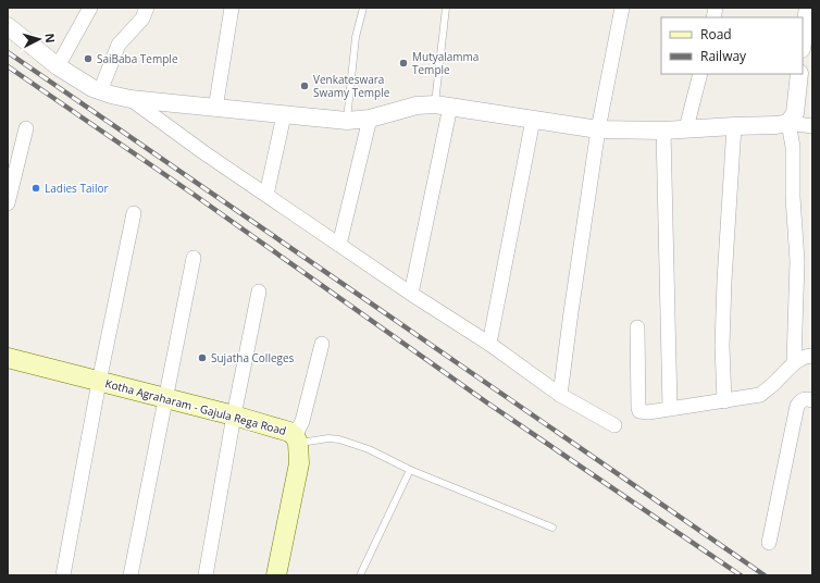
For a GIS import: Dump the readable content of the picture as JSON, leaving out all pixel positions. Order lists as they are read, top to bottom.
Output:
{
  "streets": {
    "main road": ["Kotha Agraharam - Gajula Rega Road"]
  },
  "places": [
    "SaiBaba Temple",
    "Mutyalamma Temple",
    "Venkateswara Swamy Temple",
    "Ladies Tailor",
    "Sujatha Colleges"
  ],
  "legend": ["Road", "Railway"],
  "north": "right"
}
